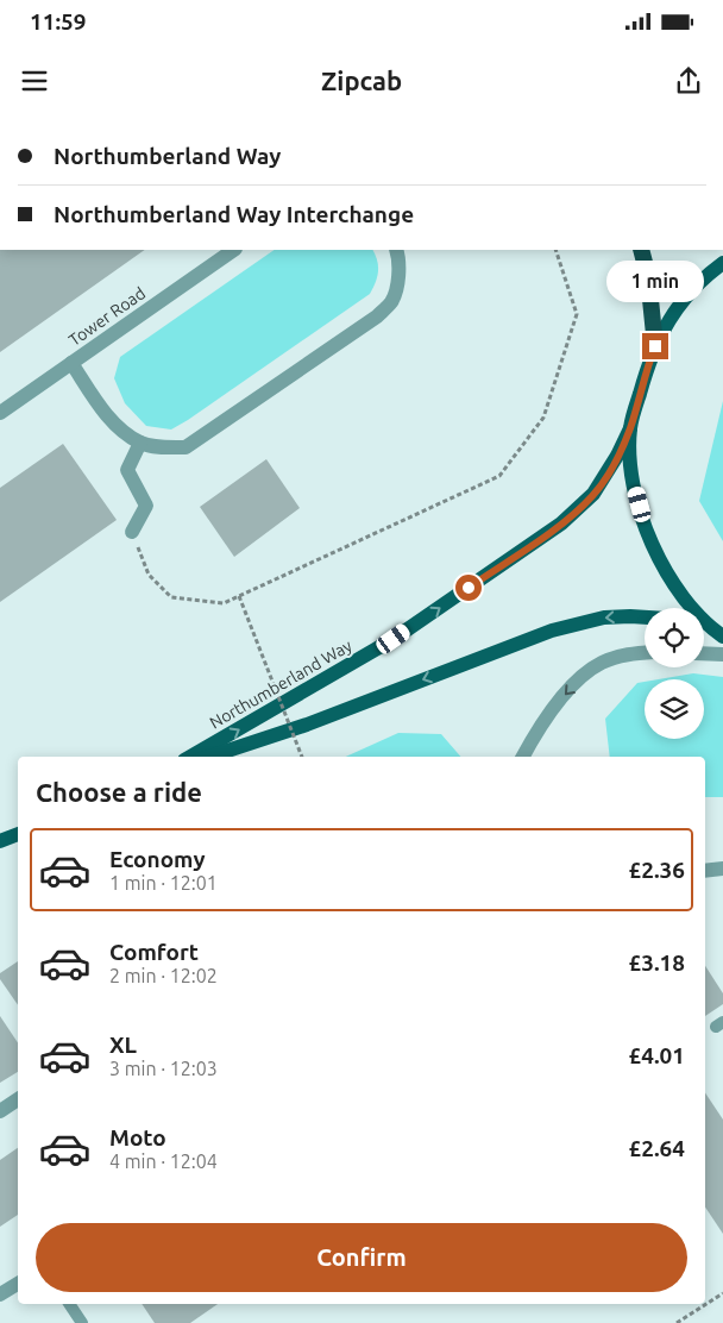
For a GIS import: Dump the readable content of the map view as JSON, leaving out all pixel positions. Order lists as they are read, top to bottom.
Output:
{
  "streets": {
    "main road": ["Northumberland Way"],
    "street": ["Tower Road"]
  },
  "page": {
    "status": "11:59",
    "header": "Zipcab",
    "banner": ["Northumberland Way", "Northumberland Way Interchange"],
    "bubble": "1 min",
    "heading": "Choose a ride",
    "list": [
      {
        "name": "Economy",
        "note": "1 min · 12:01",
        "value": "£2.36"
      },
      {
        "name": "Comfort",
        "note": "2 min · 12:02",
        "value": "£3.18"
      },
      {
        "name": "XL",
        "note": "3 min · 12:03",
        "value": "£4.01"
      },
      {
        "name": "Moto",
        "note": "4 min · 12:04",
        "value": "£2.64"
      }
    ],
    "buttons": "Confirm"
  }
}
